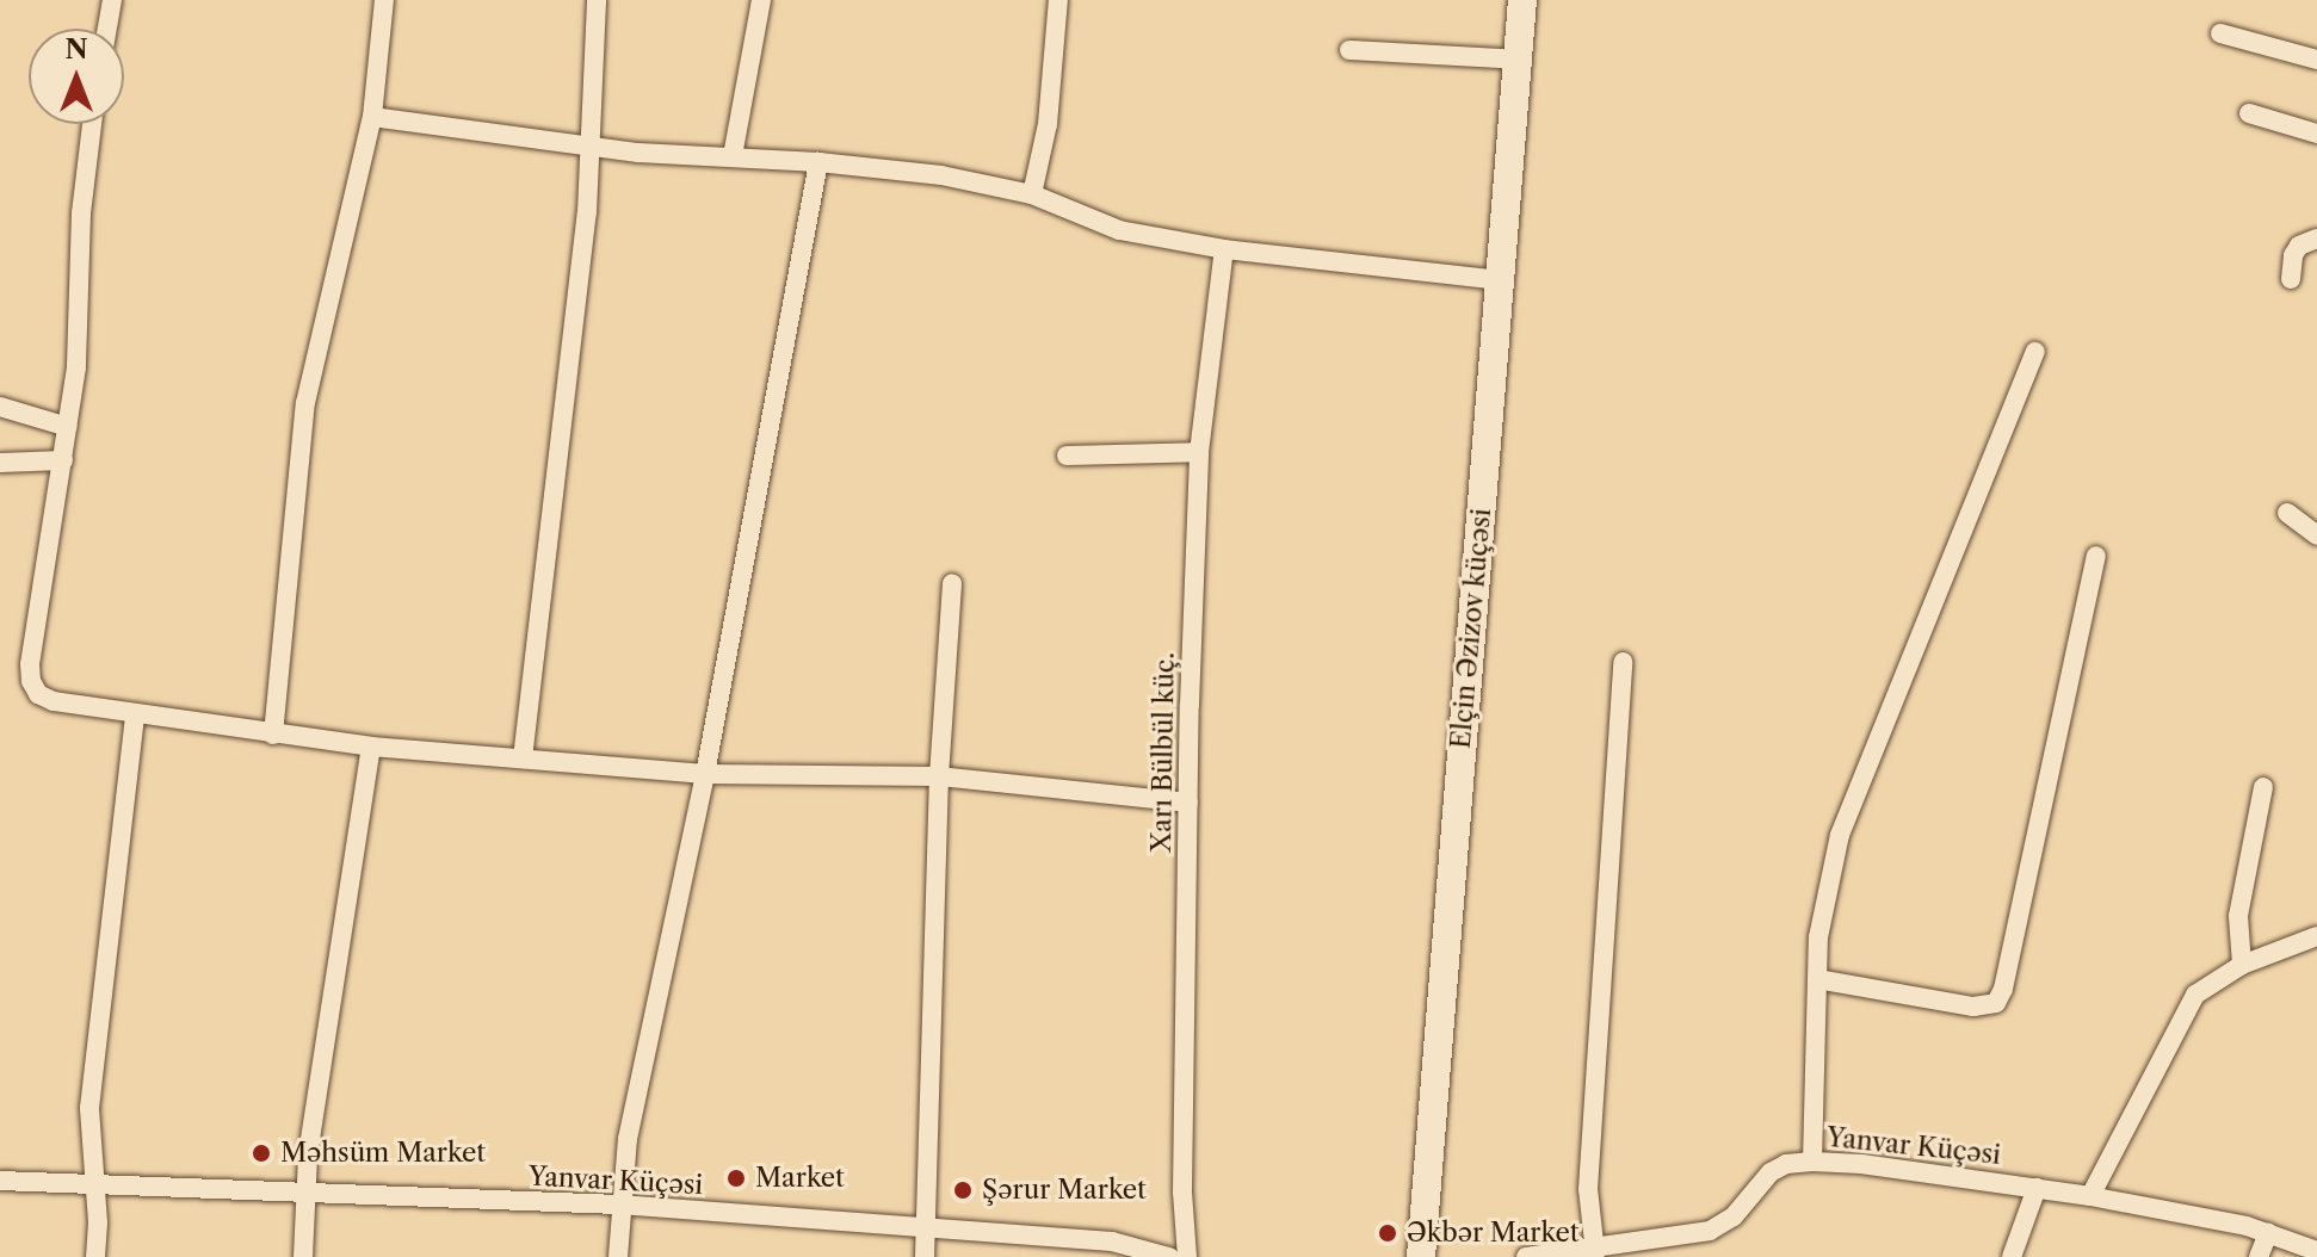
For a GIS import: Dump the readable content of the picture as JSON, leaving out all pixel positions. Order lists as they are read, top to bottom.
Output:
{
  "streets": {
    "street": ["Elçin Əzizov küçəsi", "Xarı Bülbül küç.", "Yanvar Küçəsi"]
  },
  "places": [
    "Məhsüm Market",
    "Market",
    "Şərur Market",
    "Əkbər Market"
  ],
  "north": "top"
}
